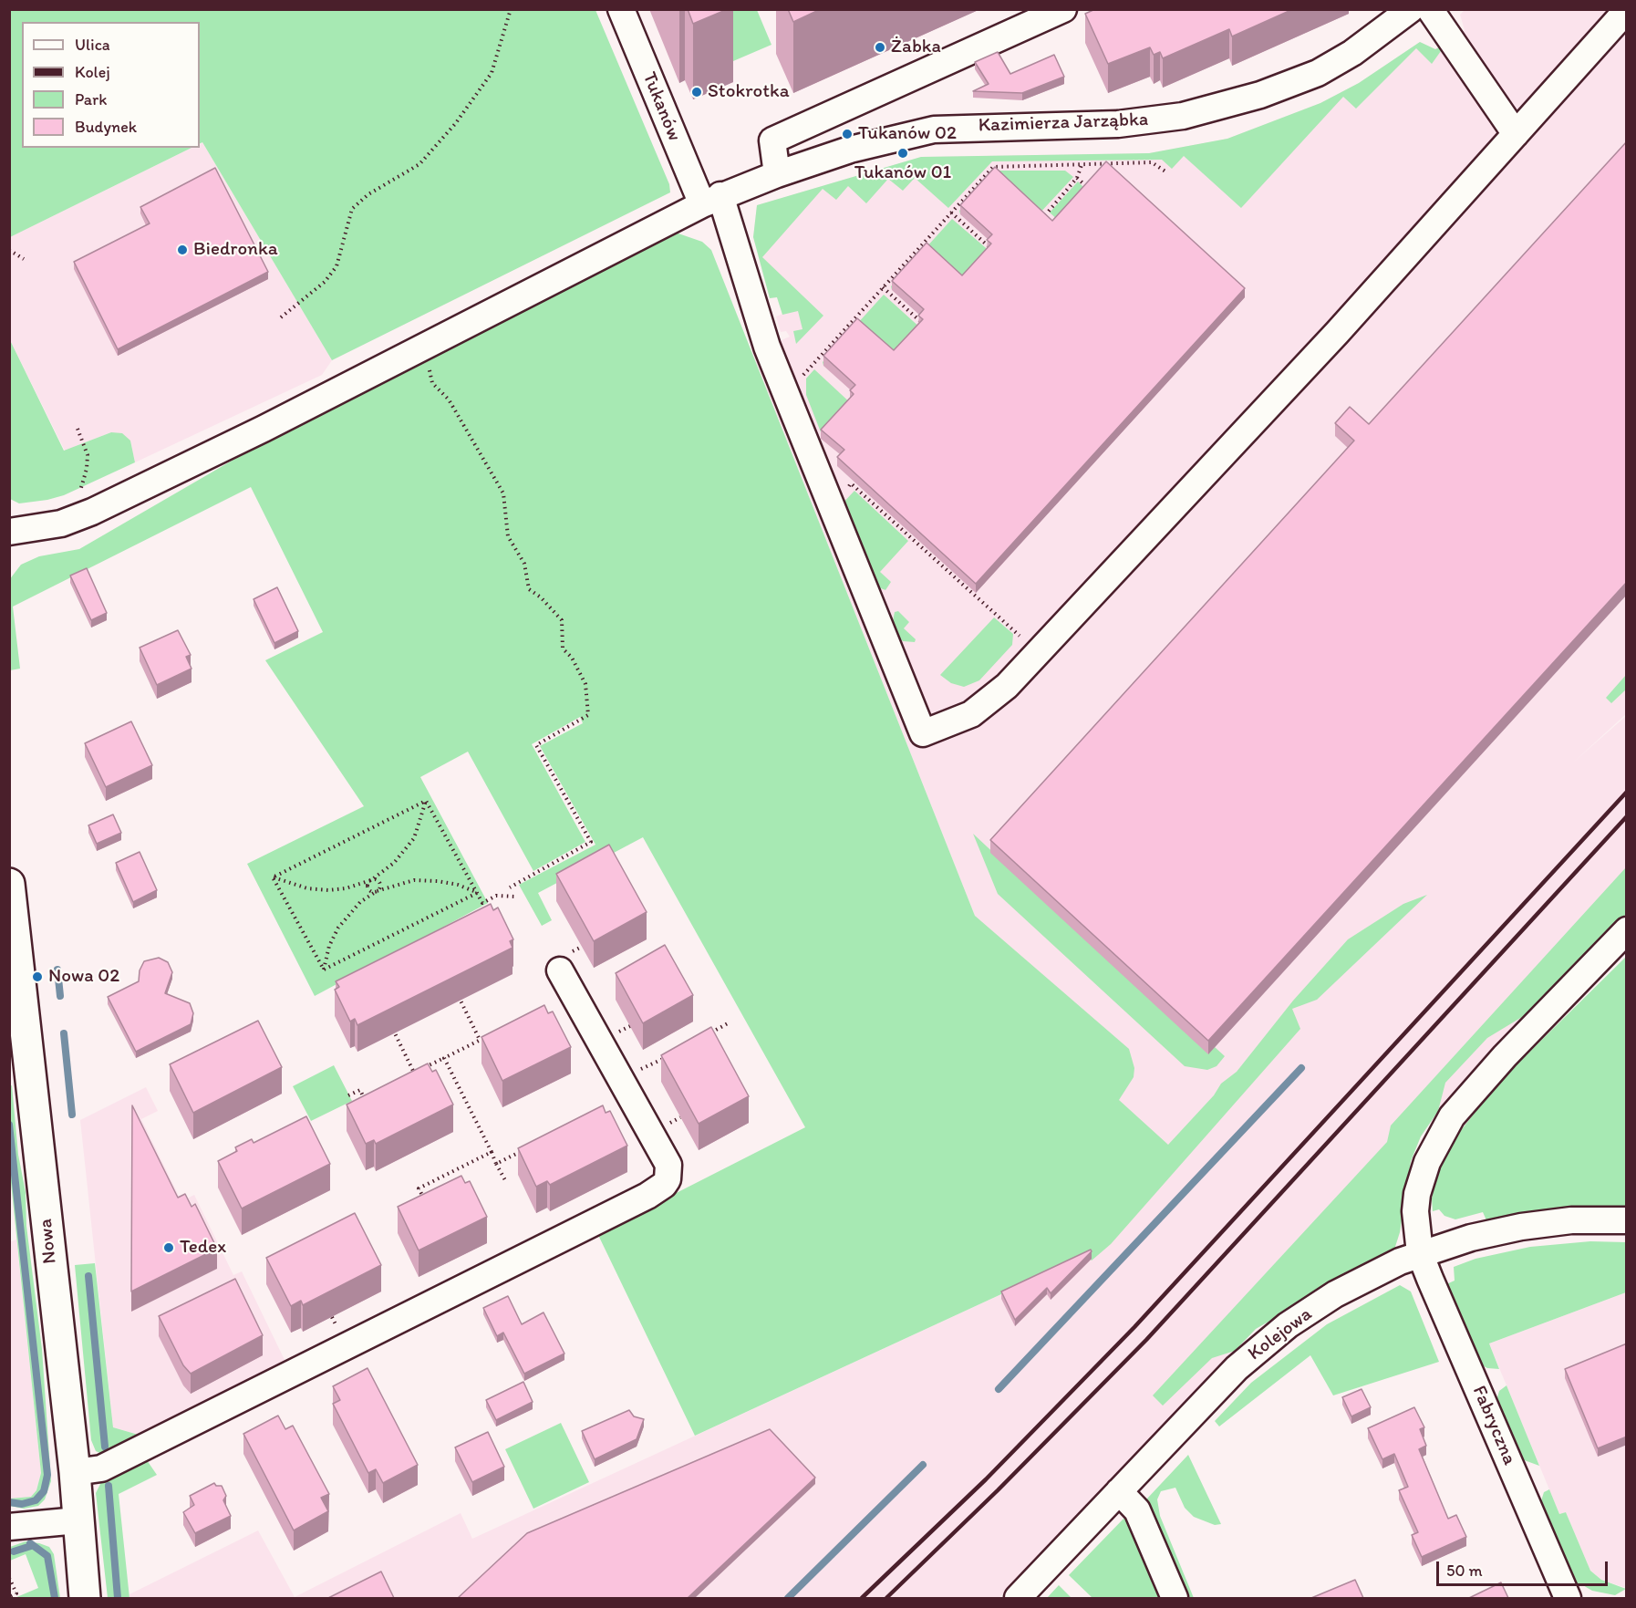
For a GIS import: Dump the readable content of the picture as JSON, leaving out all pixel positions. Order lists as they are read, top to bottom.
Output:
{
  "streets": {
    "main road": ["Nowa"],
    "street": [
      "Tukanów",
      "Kazimierza Jarząbka",
      "Kolejowa",
      "Fabryczna"
    ]
  },
  "crossings": [
    ["Tukanów", "Kazimierza Jarząbka"],
    ["Kolejowa", "Fabryczna"]
  ],
  "places": [
    "Żabka",
    "Stokrotka",
    "Tukanów 02",
    "Tukanów 01",
    "Biedronka",
    "Nowa 02",
    "Tedex"
  ],
  "legend": [
    "Ulica",
    "Kolej",
    "Park",
    "Budynek"
  ],
  "scale_bar": "50 m"
}
